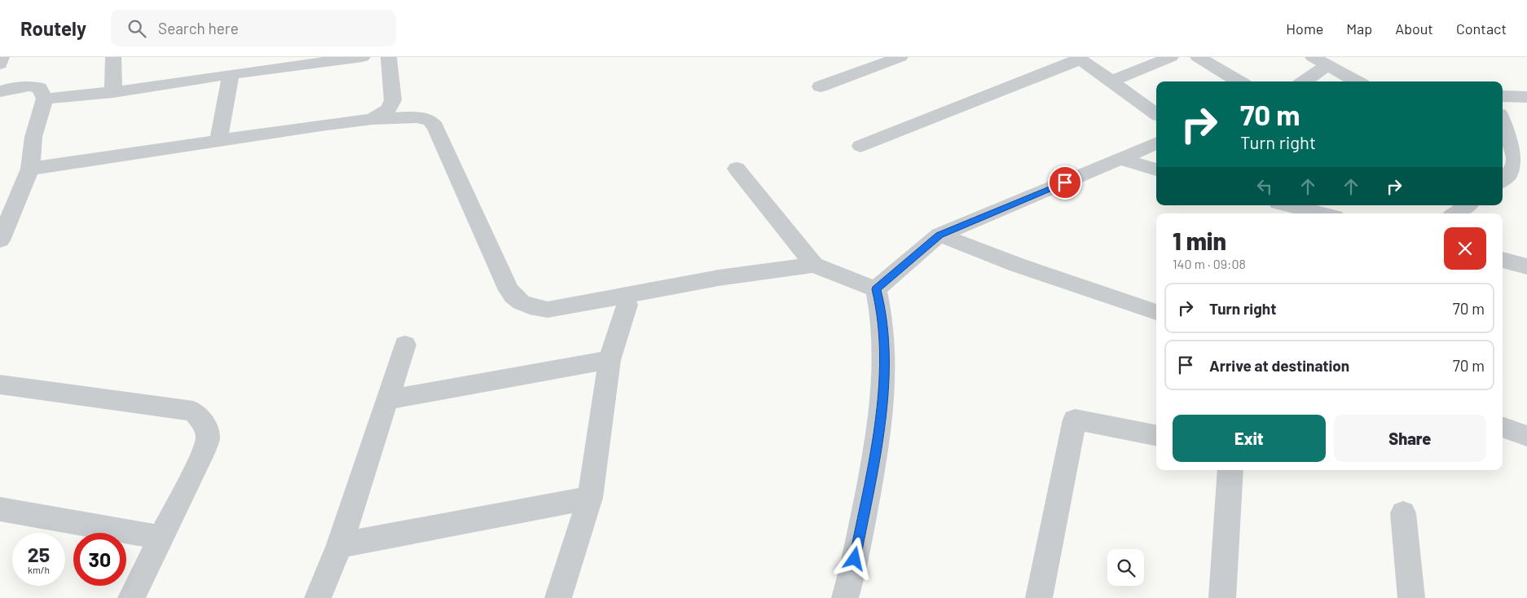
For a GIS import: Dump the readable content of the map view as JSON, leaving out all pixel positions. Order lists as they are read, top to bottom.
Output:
{
  "page": {
    "header": "Routely",
    "search": "Search here",
    "nav": [
      "Home",
      "Map",
      "About",
      "Contact"
    ],
    "turn": ["70 m", "Turn right"],
    "heading": ["1 min", "140 m · 09:08"],
    "list": [
      {
        "name": "Turn right",
        "value": "70 m"
      },
      {
        "name": "Arrive at destination",
        "value": "70 m"
      }
    ],
    "buttons": ["Exit", "Share"],
    "speed": "25 km/h",
    "limit": "30"
  }
}
